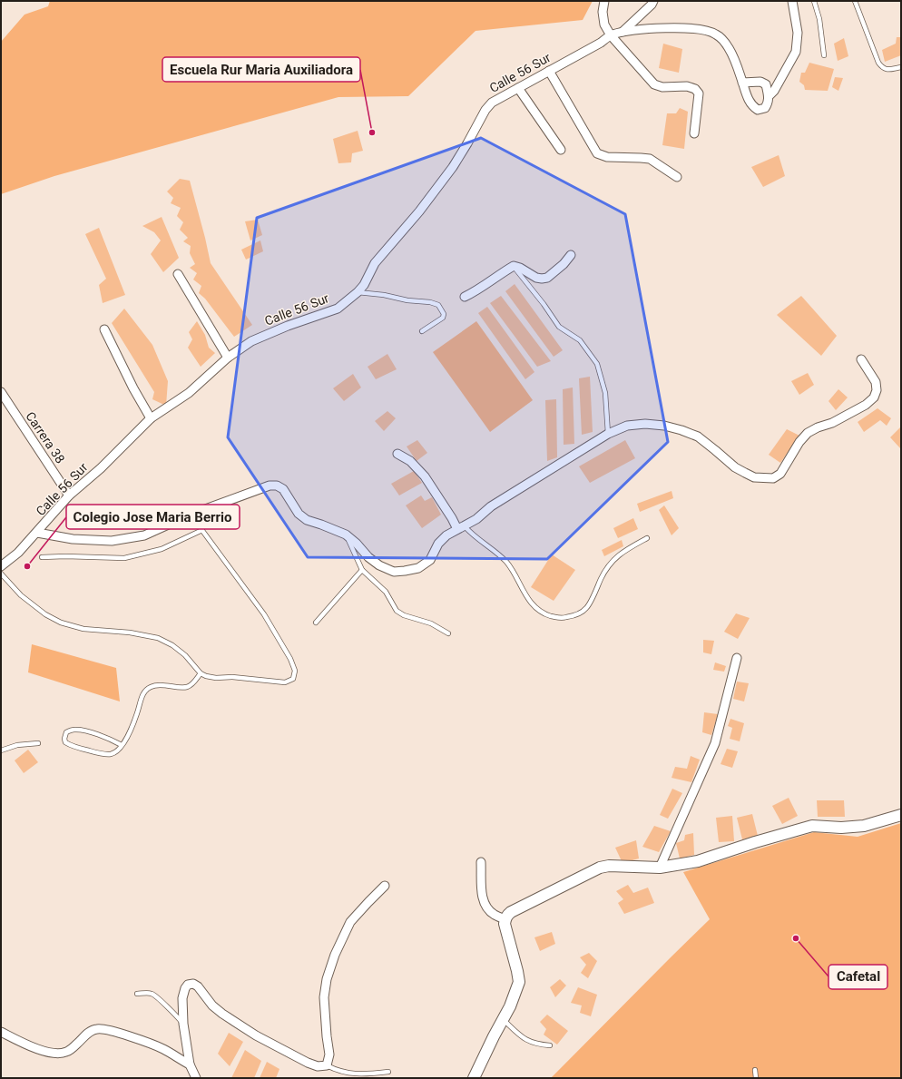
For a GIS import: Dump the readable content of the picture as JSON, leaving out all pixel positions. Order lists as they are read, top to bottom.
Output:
{
  "streets": {
    "street": ["Calle 56 Sur", "Carrera 38"]
  },
  "crossings": [
    ["Calle 56 Sur", "Carrera 38"]
  ],
  "places": ["Escuela Rur Maria Auxiliadora", "Colegio Jose Maria Berrio", "Cafetal"]
}
